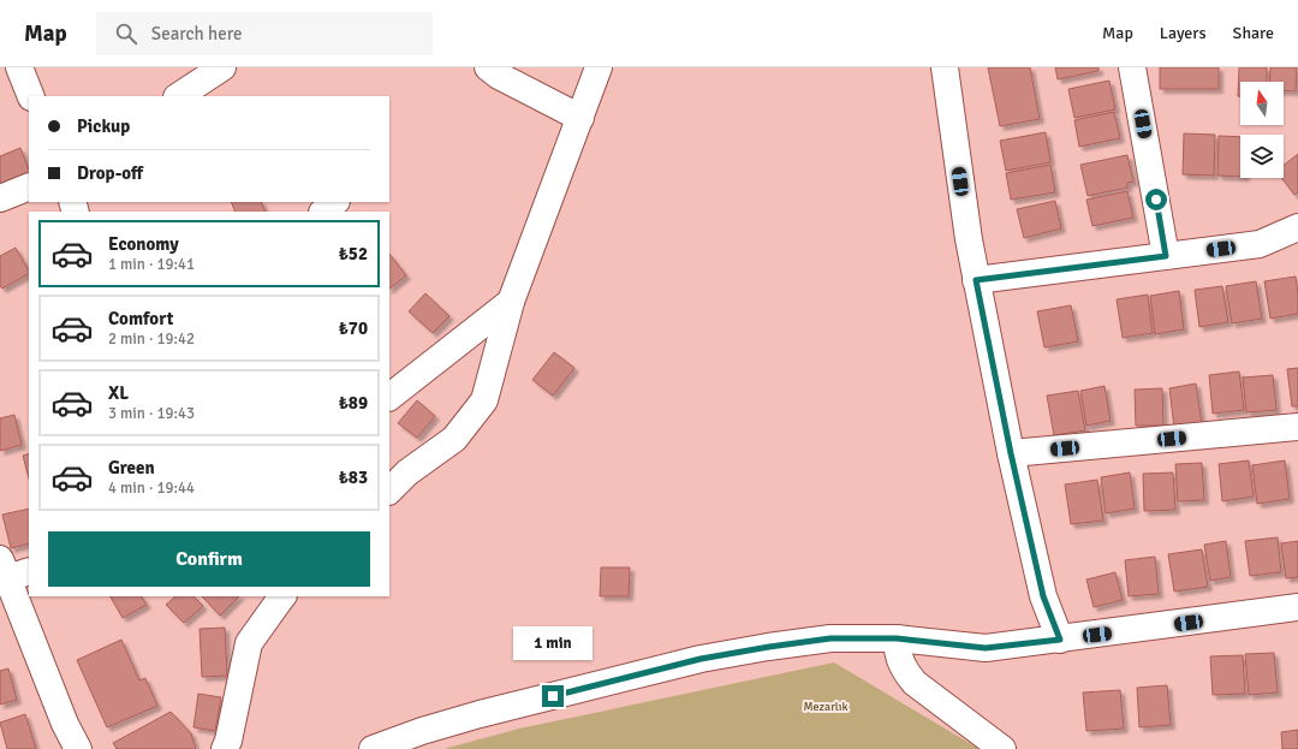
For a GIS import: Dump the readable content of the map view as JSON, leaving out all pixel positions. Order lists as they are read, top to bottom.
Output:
{
  "parks": ["Mezarlık"],
  "north": "top",
  "page": {
    "header": "Map",
    "search": "Search here",
    "nav": ["Map", "Layers", "Share"],
    "banner": ["Pickup", "Drop-off"],
    "list": [
      {
        "name": "Economy",
        "note": "1 min · 19:41",
        "value": "₺52"
      },
      {
        "name": "Comfort",
        "note": "2 min · 19:42",
        "value": "₺70"
      },
      {
        "name": "XL",
        "note": "3 min · 19:43",
        "value": "₺89"
      },
      {
        "name": "Green",
        "note": "4 min · 19:44",
        "value": "₺83"
      }
    ],
    "buttons": "Confirm",
    "bubble": "1 min"
  }
}
